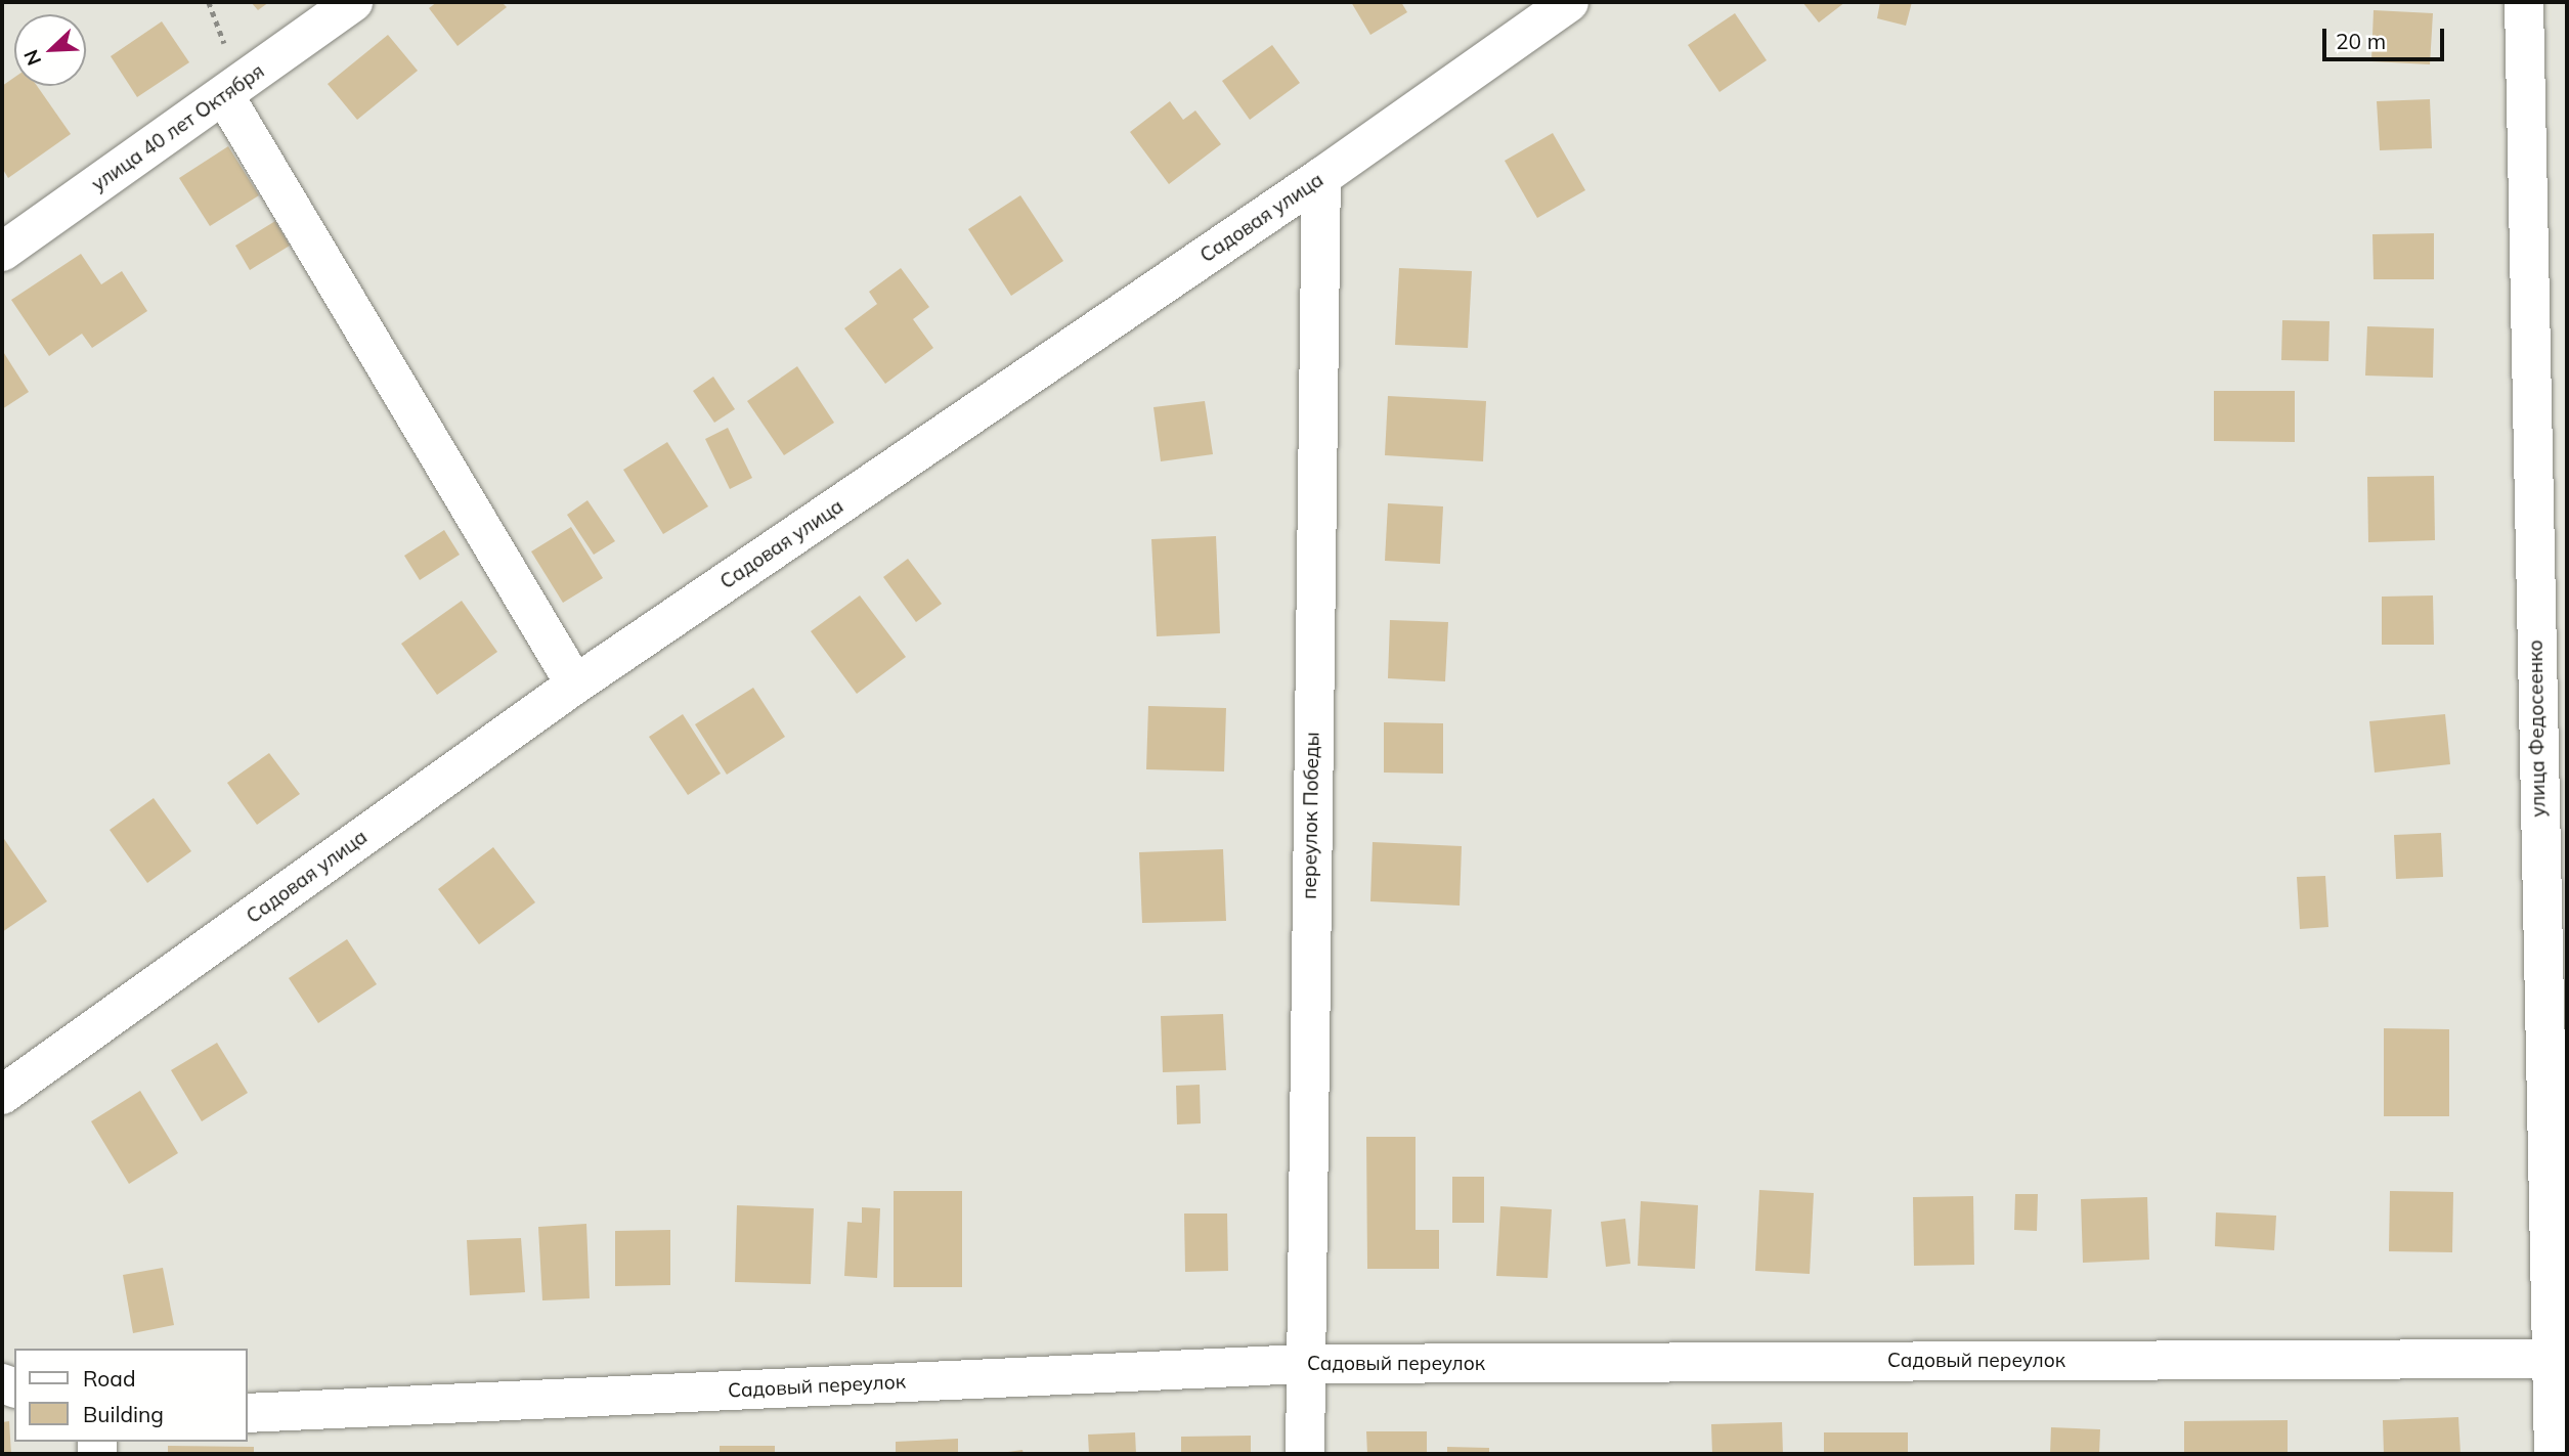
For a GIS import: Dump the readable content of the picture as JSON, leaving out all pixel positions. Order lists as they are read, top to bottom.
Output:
{
  "streets": {
    "street": [
      "улица 40 лет Октября",
      "Садовая улица",
      "улица Федосеенко",
      "переулок Победы",
      "Садовый переулок"
    ]
  },
  "crossings": [
    ["Садовая улица", "переулок Победы"],
    ["улица Федосеенко", "Садовый переулок"],
    ["переулок Победы", "Садовый переулок"]
  ],
  "legend": ["Road", "Building"],
  "scale_bar": "20 m",
  "north": "bottom left"
}
